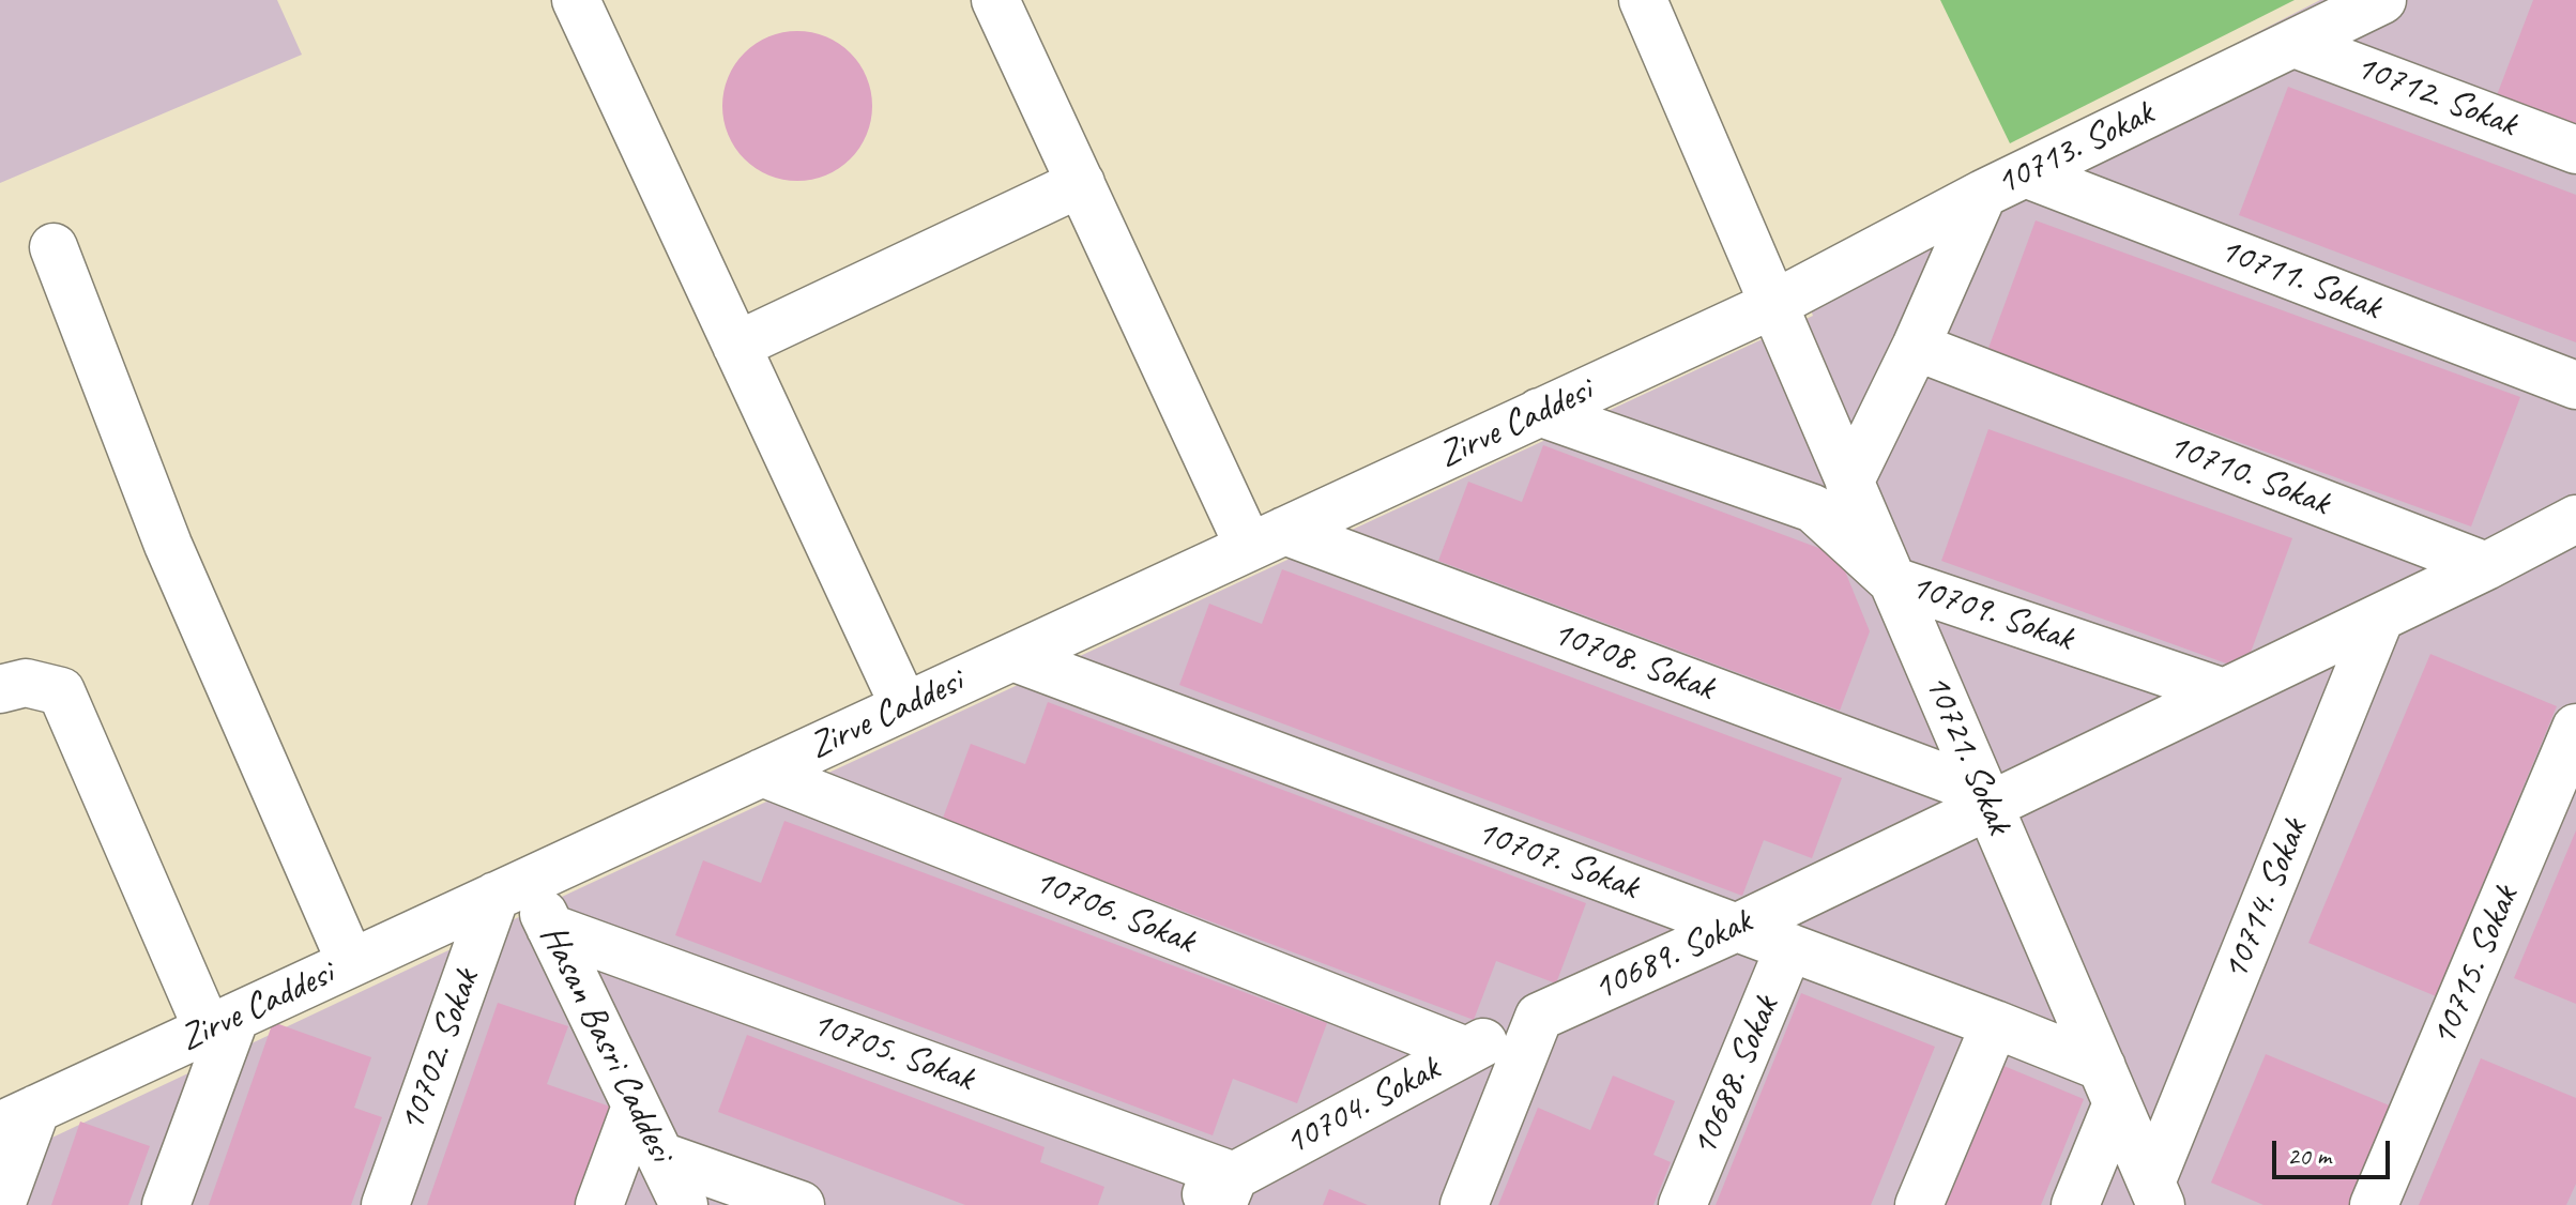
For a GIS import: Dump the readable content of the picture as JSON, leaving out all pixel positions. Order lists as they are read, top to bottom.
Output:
{
  "streets": {
    "street": [
      "10712. Sokak",
      "10713. Sokak",
      "10711. Sokak",
      "Zirve Caddesi",
      "10710. Sokak",
      "10709. Sokak",
      "10708. Sokak",
      "10721. Sokak",
      "10707. Sokak",
      "10714. Sokak",
      "10706. Sokak",
      "10689. Sokak",
      "10715. Sokak",
      "Hasan Basri Caddesi",
      "10702. Sokak",
      "10705. Sokak",
      "10688. Sokak",
      "10704. Sokak"
    ]
  },
  "crossings": [
    ["10712. Sokak", "10713. Sokak"],
    ["10713. Sokak", "10711. Sokak"],
    ["10713. Sokak", "Zirve Caddesi"],
    ["10713. Sokak", "10721. Sokak"],
    ["Zirve Caddesi", "10709. Sokak"],
    ["Zirve Caddesi", "10708. Sokak"],
    ["Zirve Caddesi", "10721. Sokak"],
    ["Zirve Caddesi", "10707. Sokak"],
    ["Zirve Caddesi", "10706. Sokak"],
    ["Zirve Caddesi", "Hasan Basri Caddesi"],
    ["Zirve Caddesi", "10702. Sokak"],
    ["10710. Sokak", "10689. Sokak"],
    ["10709. Sokak", "10721. Sokak"],
    ["10709. Sokak", "10689. Sokak"],
    ["10708. Sokak", "10721. Sokak"],
    ["10708. Sokak", "10689. Sokak"],
    ["10721. Sokak", "10707. Sokak"],
    ["10721. Sokak", "10714. Sokak"],
    ["10721. Sokak", "10689. Sokak"],
    ["10707. Sokak", "10689. Sokak"],
    ["10707. Sokak", "10688. Sokak"],
    ["10714. Sokak", "10689. Sokak"],
    ["10706. Sokak", "10704. Sokak"],
    ["10689. Sokak", "10704. Sokak"],
    ["Hasan Basri Caddesi", "10702. Sokak"],
    ["Hasan Basri Caddesi", "10705. Sokak"],
    ["10705. Sokak", "10704. Sokak"]
  ],
  "scale_bar": "20 m"
}
